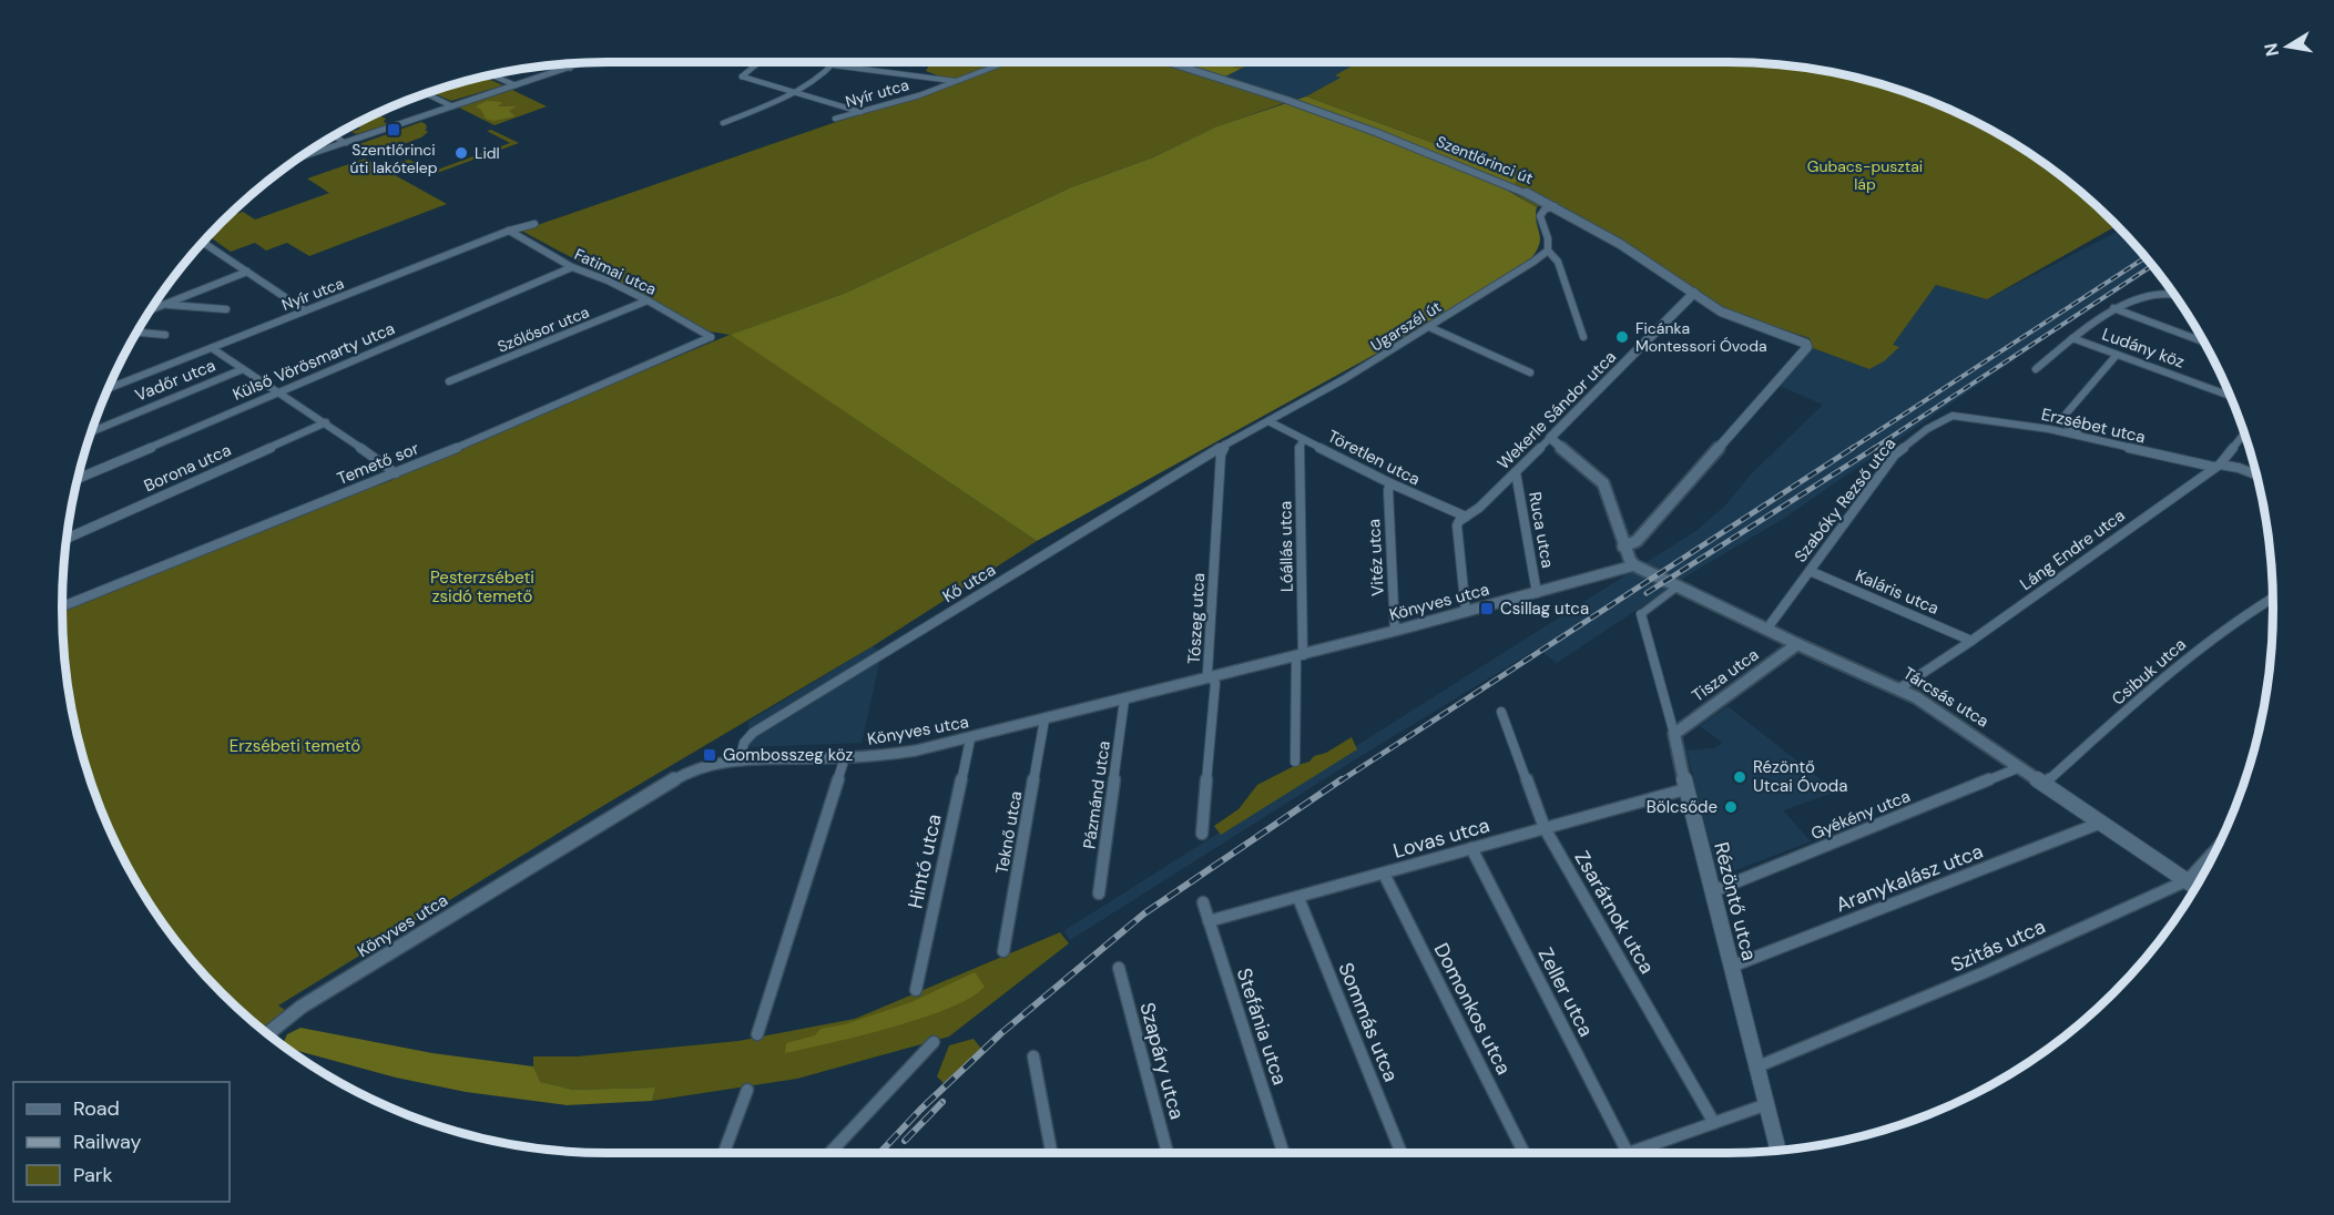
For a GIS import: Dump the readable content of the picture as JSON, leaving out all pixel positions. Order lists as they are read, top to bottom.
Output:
{
  "streets": {
    "main road": [
      "Szentlőrinci út",
      "Wekerle Sándor utca",
      "Tisza utca",
      "Tárcsás utca",
      "Rézöntő utca"
    ],
    "street": [
      "Nyír utca",
      "Fatimai utca",
      "Ugarszél út",
      "Szőlősor utca",
      "Ludány köz",
      "Külső Vörösmarty utca",
      "Vadőr utca",
      "Erzsébet utca",
      "Töretlen utca",
      "Temető sor",
      "Borona utca",
      "Szabóky Rezső utca",
      "Ruca utca",
      "Lóállás utca",
      "Láng Endre utca",
      "Vitéz utca",
      "Kő utca",
      "Kaláris utca",
      "Könyves utca",
      "Tószeg utca",
      "Csibuk utca",
      "Pázmánd utca",
      "Gyékény utca",
      "Teknő utca",
      "Lovas utca",
      "Hintó utca",
      "Aranykalász utca",
      "Zsarátnok utca",
      "Szitás utca",
      "Zeller utca",
      "Domonkos utca",
      "Sommás utca",
      "Stefánia utca",
      "Szapáry utca"
    ]
  },
  "crossings": [
    ["Nyír utca", "Fatimai utca"],
    ["Szentlőrinci út", "Wekerle Sándor utca"],
    ["Fatimai utca", "Szőlősor utca"],
    ["Fatimai utca", "Külső Vörösmarty utca"],
    ["Fatimai utca", "Temető sor"],
    ["Ugarszél út", "Töretlen utca"],
    ["Ugarszél út", "Kő utca"],
    ["Ugarszél út", "Tószeg utca"],
    ["Wekerle Sándor utca", "Töretlen utca"],
    ["Wekerle Sándor utca", "Ruca utca"],
    ["Erzsébet utca", "Szabóky Rezső utca"],
    ["Erzsébet utca", "Láng Endre utca"],
    ["Töretlen utca", "Lóállás utca"],
    ["Töretlen utca", "Vitéz utca"],
    ["Szabóky Rezső utca", "Kaláris utca"],
    ["Szabóky Rezső utca", "Tárcsás utca"],
    ["Ruca utca", "Könyves utca"],
    ["Lóállás utca", "Könyves utca"],
    ["Láng Endre utca", "Kaláris utca"],
    ["Láng Endre utca", "Tárcsás utca"],
    ["Vitéz utca", "Könyves utca"],
    ["Kő utca", "Könyves utca"],
    ["Kő utca", "Tószeg utca"],
    ["Könyves utca", "Tószeg utca"],
    ["Könyves utca", "Tárcsás utca"],
    ["Könyves utca", "Pázmánd utca"],
    ["Könyves utca", "Teknő utca"],
    ["Könyves utca", "Hintó utca"],
    ["Csibuk utca", "Tárcsás utca"],
    ["Tisza utca", "Tárcsás utca"],
    ["Tisza utca", "Rézöntő utca"],
    ["Tárcsás utca", "Gyékény utca"],
    ["Tárcsás utca", "Aranykalász utca"],
    ["Tárcsás utca", "Szitás utca"],
    ["Gyékény utca", "Rézöntő utca"],
    ["Lovas utca", "Rézöntő utca"],
    ["Lovas utca", "Zsarátnok utca"],
    ["Lovas utca", "Zeller utca"],
    ["Lovas utca", "Domonkos utca"],
    ["Lovas utca", "Sommás utca"],
    ["Lovas utca", "Stefánia utca"],
    ["Aranykalász utca", "Rézöntő utca"],
    ["Rézöntő utca", "Szitás utca"]
  ],
  "parks": ["Gubacs-pusztai láp", "Pesterzsébeti zsidó temető", "Erzsébeti temető"],
  "places": {
    "transit": ["Szentlőrinci úti lakótelep", "Csillag utca", "Gombosszeg köz"],
    "other": [
      "Lidl",
      "Ficánka Montessori Óvoda",
      "Rézöntő Utcai Óvoda",
      "Bölcsőde"
    ]
  },
  "legend": ["Road", "Railway", "Park"],
  "north": "left"
}
